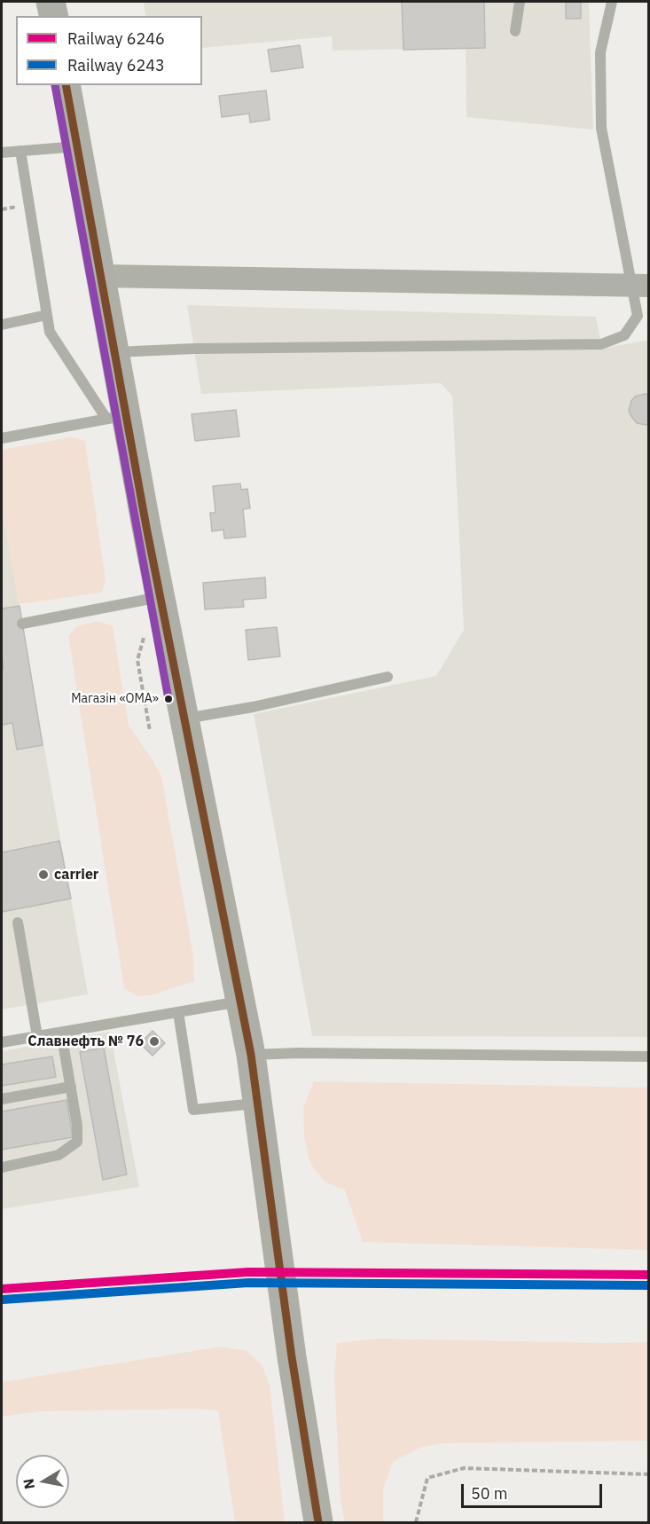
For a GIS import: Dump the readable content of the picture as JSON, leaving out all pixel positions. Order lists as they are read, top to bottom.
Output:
{
  "places": ["Магазін «ОМА»", "carrier", "Славнефть № 76"],
  "lines": ["rail line 6246", "rail line 6243"],
  "legend": ["Railway 6246", "Railway 6243"],
  "scale_bar": "50 m",
  "north": "left"
}
